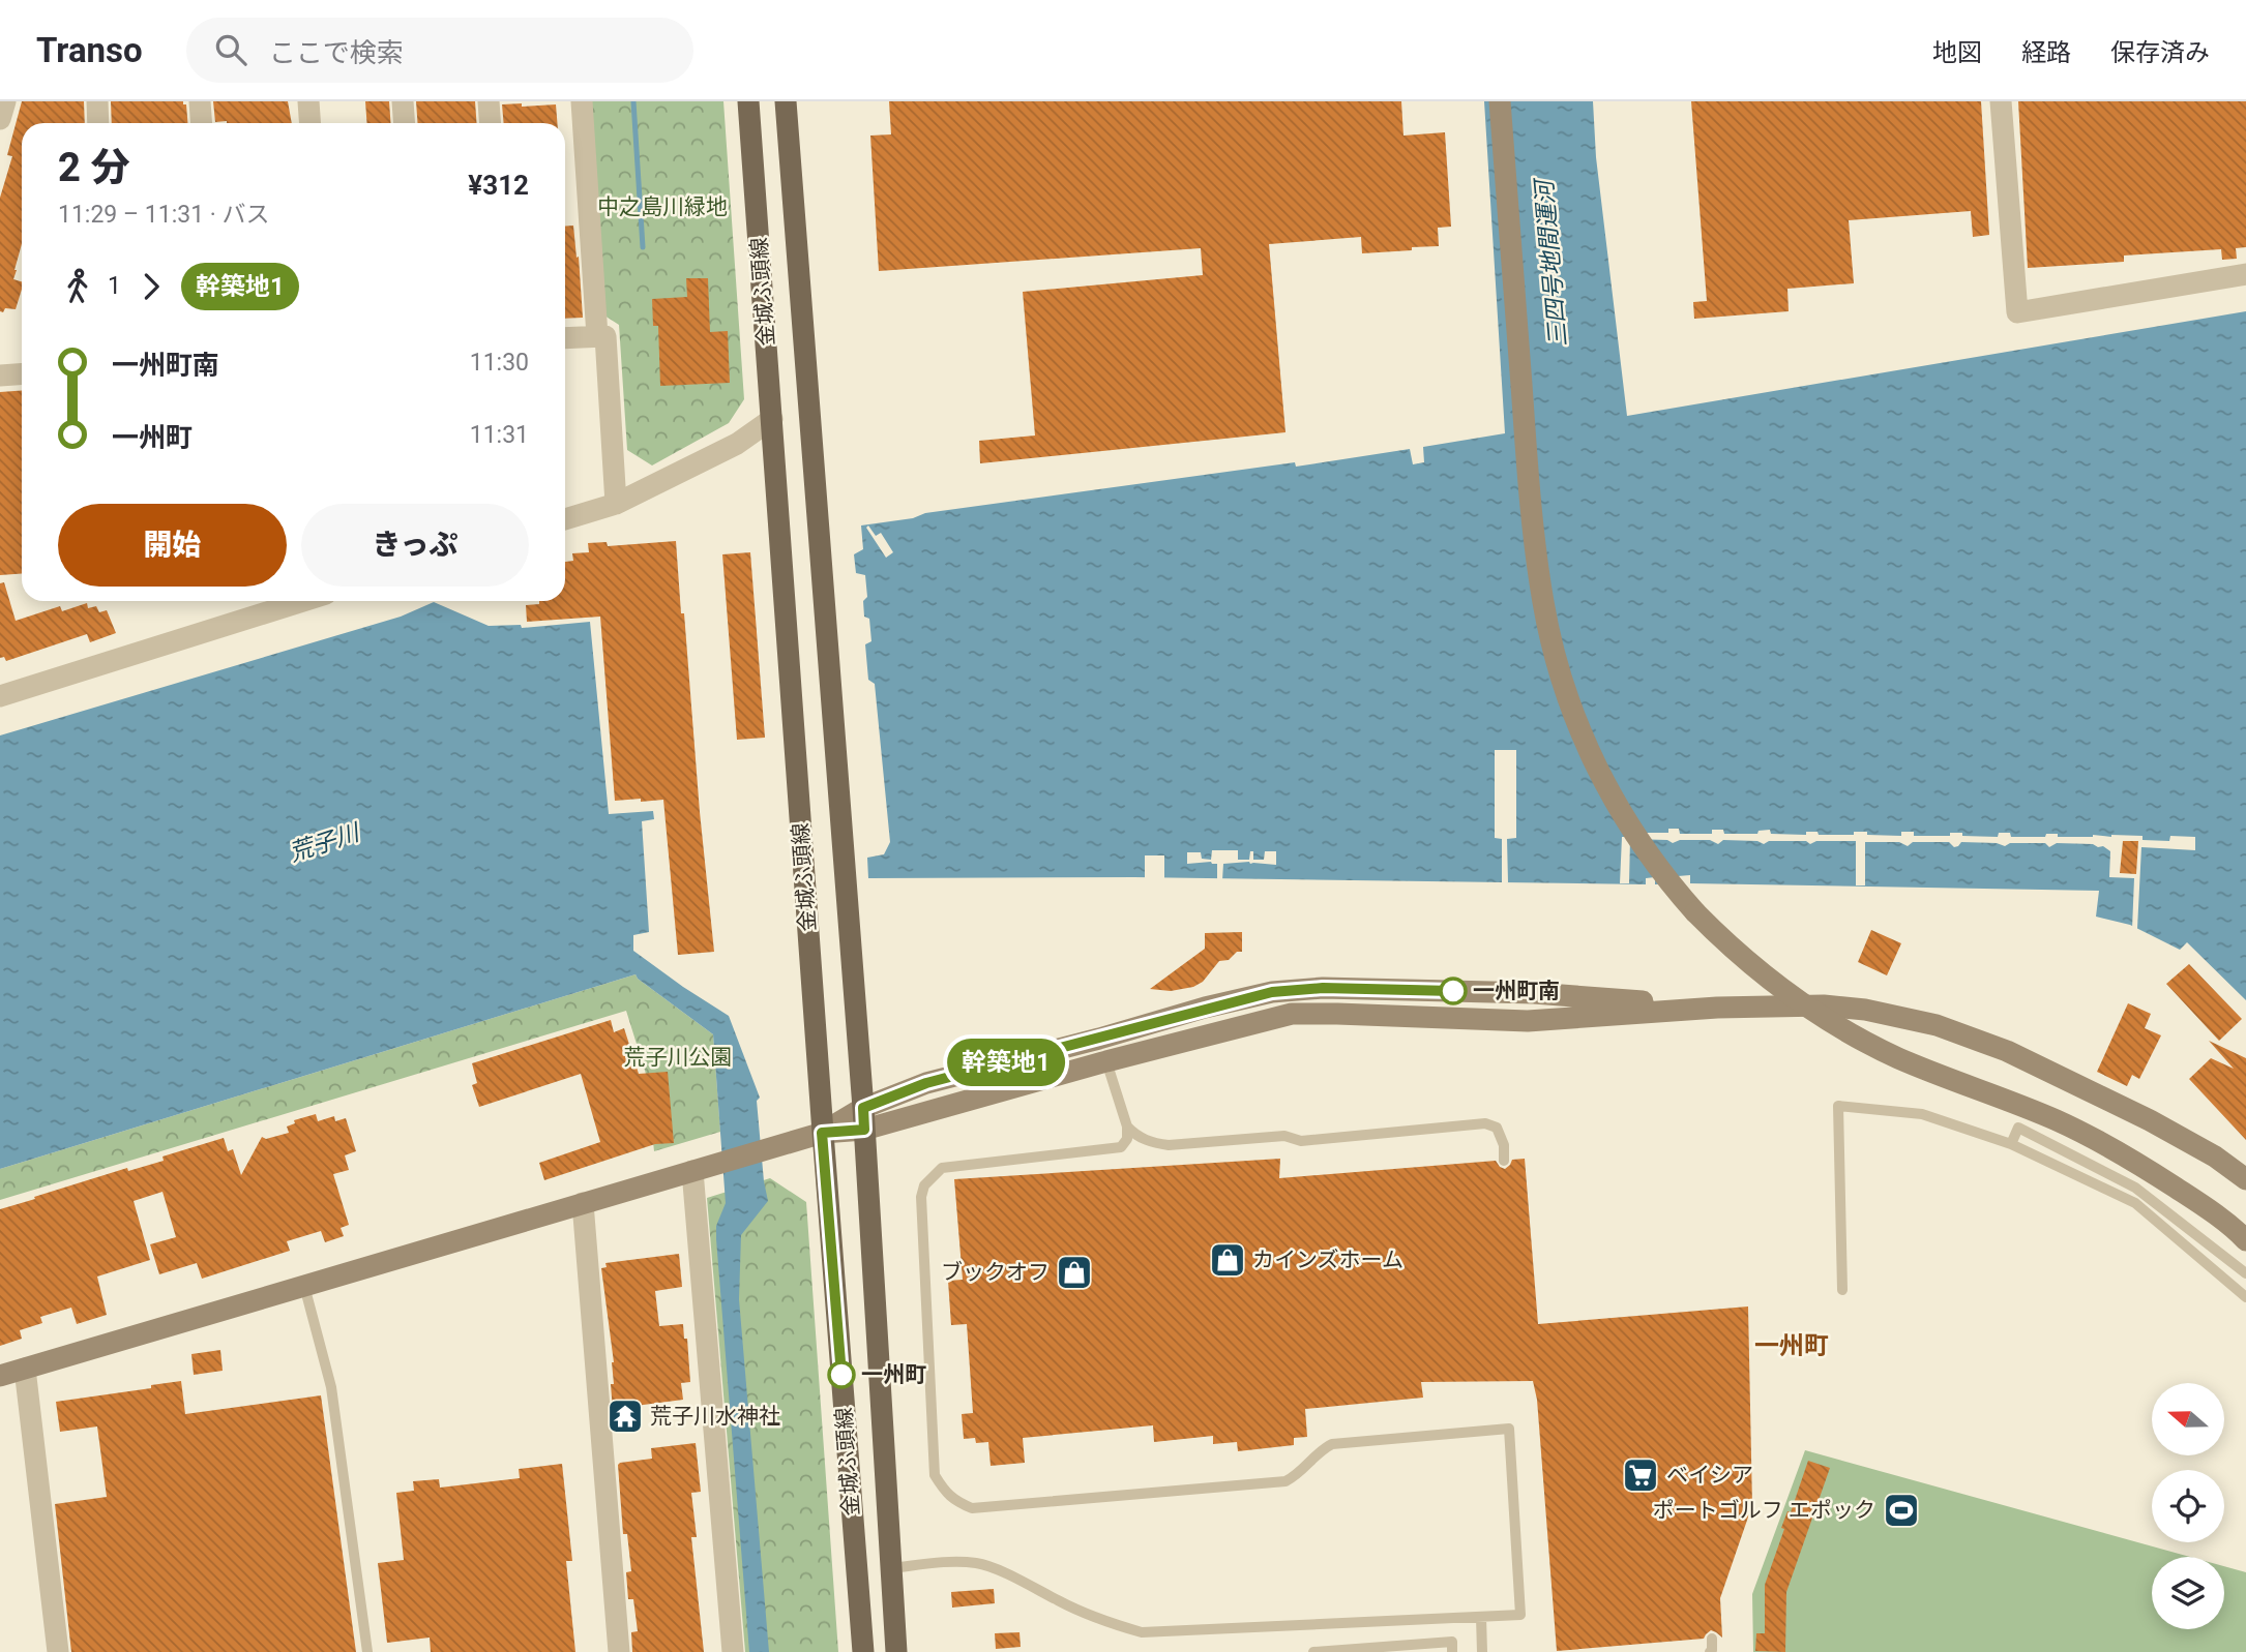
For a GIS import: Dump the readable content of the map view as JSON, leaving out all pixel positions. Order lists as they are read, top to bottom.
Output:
{
  "streets": {
    "main road": ["金城ふ頭線"]
  },
  "districts": ["一州町"],
  "water": ["三四号地間運河", "荒子川"],
  "parks": ["中之島川緑地", "荒子川公園"],
  "places": {
    "other": ["一州町南", "一州町"],
    "shop": ["カインズホーム", "ブックオフ"],
    "temple": ["荒子川水神社"],
    "supermarket": ["ベイシア"],
    "sports": ["ポートゴルフ エポック"]
  },
  "lines": ["bus line 幹築地1"],
  "north": "left",
  "page": {
    "header": "Transo",
    "search": "ここで検索",
    "nav": ["地図", "経路", "保存済み"],
    "on_map": "幹築地1",
    "heading": ["2 分", "11:29 – 11:31 · バス", "¥312"],
    "legs": ["1", "幹築地1"],
    "list": [
      {
        "name": "一州町南",
        "value": "11:30"
      },
      {
        "name": "一州町",
        "value": "11:31"
      }
    ],
    "buttons": ["開始", "きっぷ"]
  }
}
